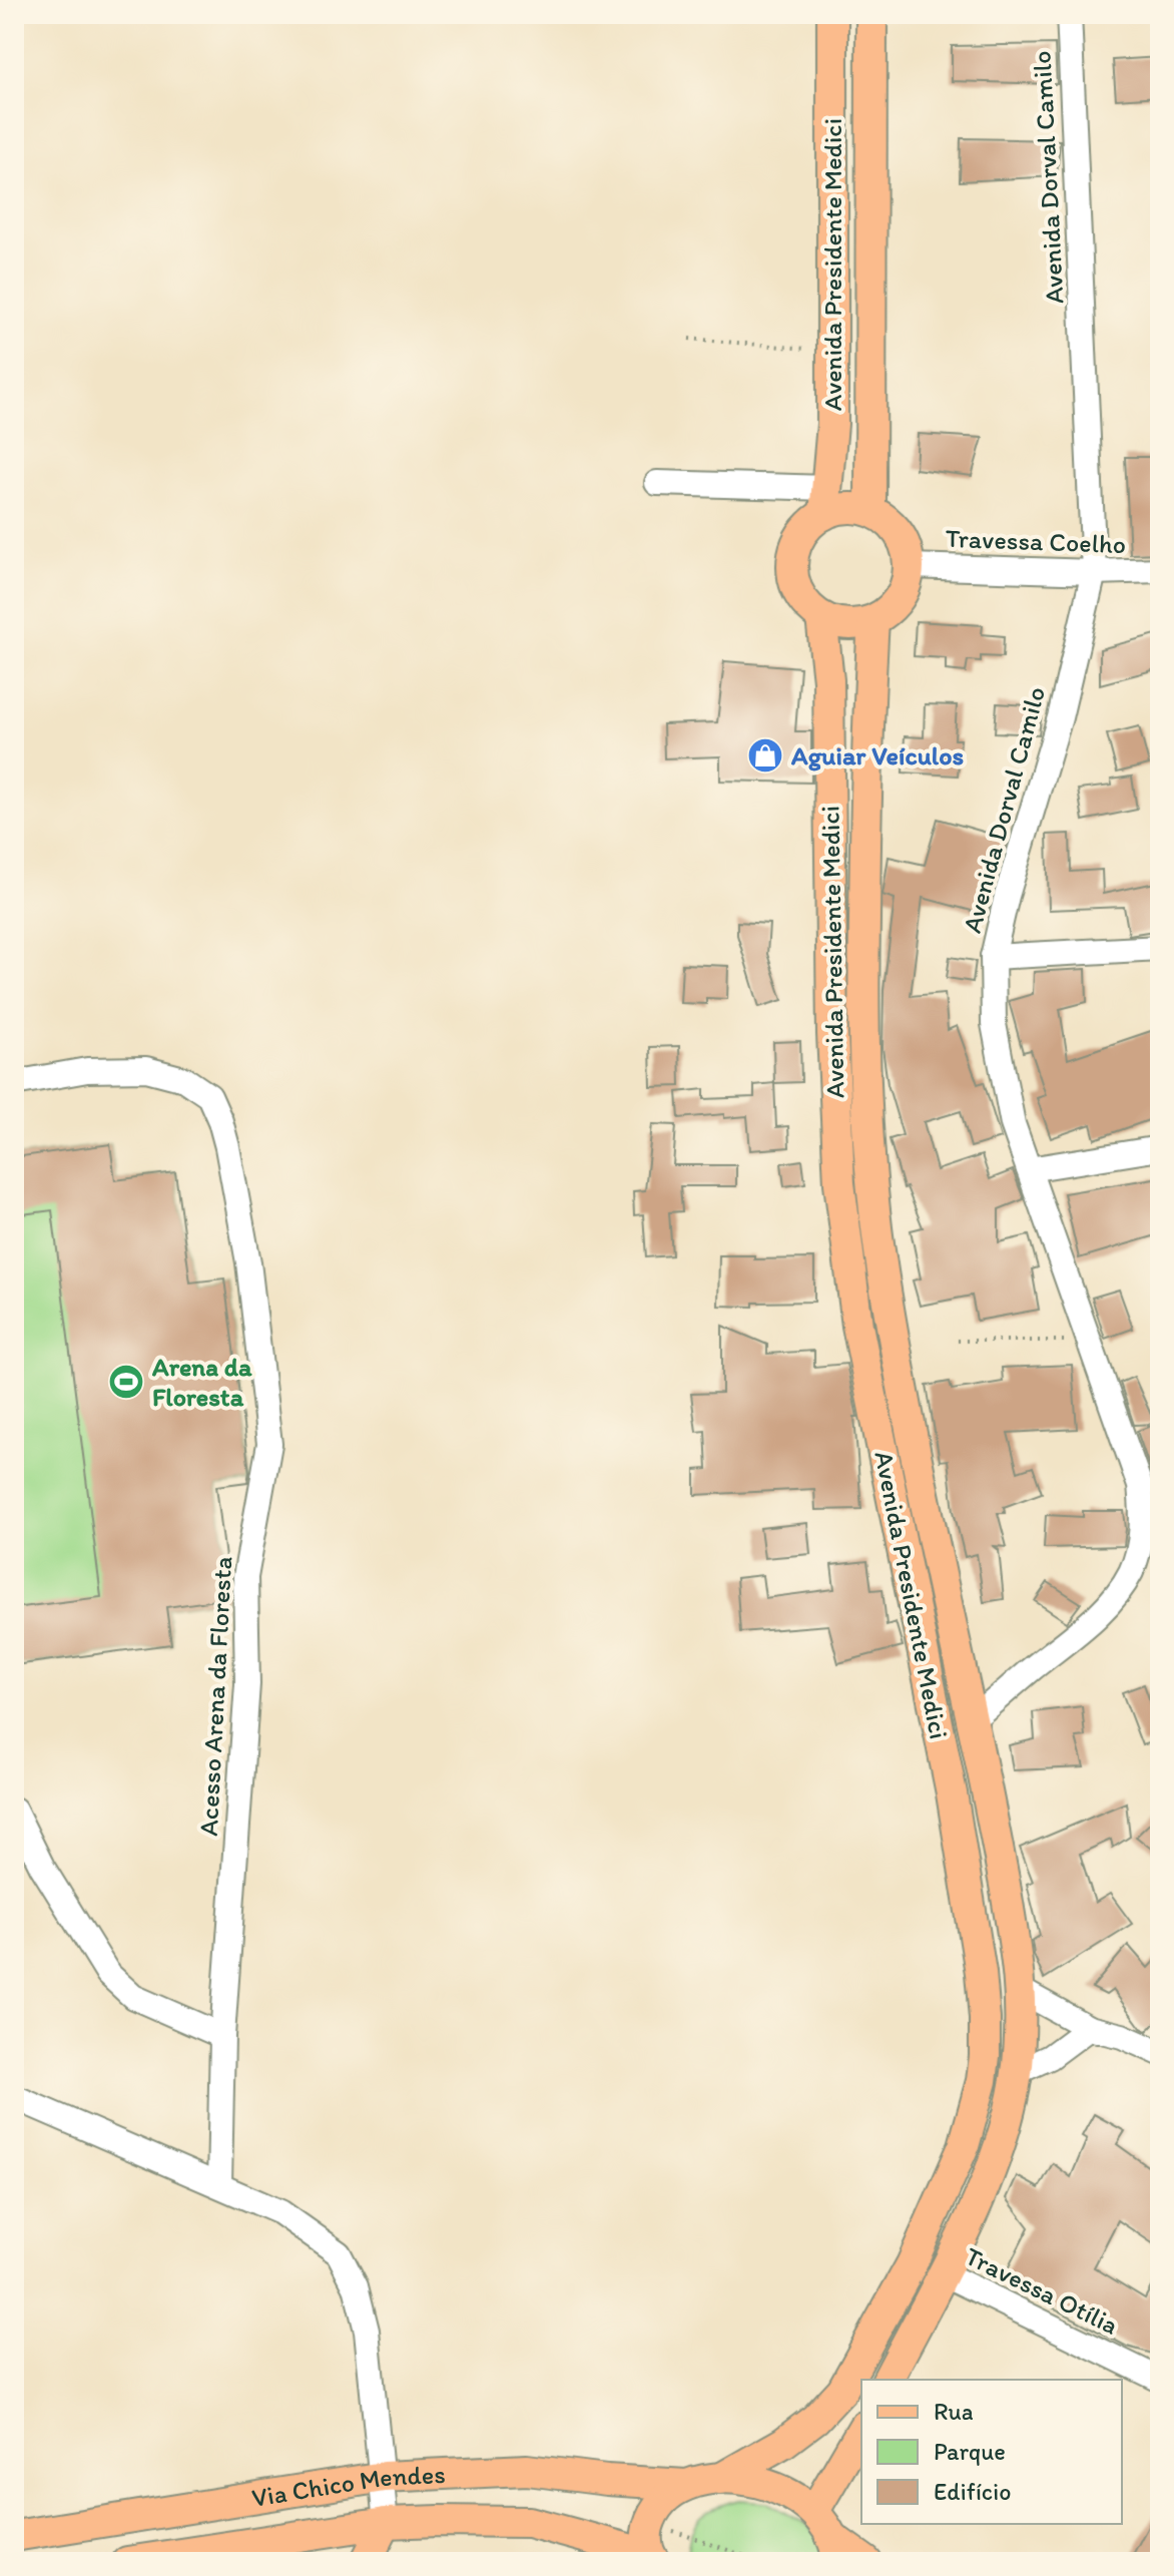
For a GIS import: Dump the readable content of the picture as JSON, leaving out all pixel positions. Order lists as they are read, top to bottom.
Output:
{
  "streets": {
    "main road": ["Avenida Presidente Medici", "Via Chico Mendes"],
    "street": [
      "Avenida Dorval Camilo",
      "Travessa Coelho",
      "Acesso Arena da Floresta",
      "Travessa Otília"
    ]
  },
  "crossings": [
    ["Avenida Dorval Camilo", "Avenida Presidente Medici"],
    ["Avenida Dorval Camilo", "Travessa Coelho"],
    ["Avenida Presidente Medici", "Travessa Coelho"],
    ["Avenida Presidente Medici", "Travessa Otília"],
    ["Avenida Presidente Medici", "Via Chico Mendes"]
  ],
  "places": {
    "shop": ["Aguiar Veículos"],
    "sports": ["Arena da Floresta"]
  },
  "legend": ["Rua", "Parque", "Edifício"]
}
